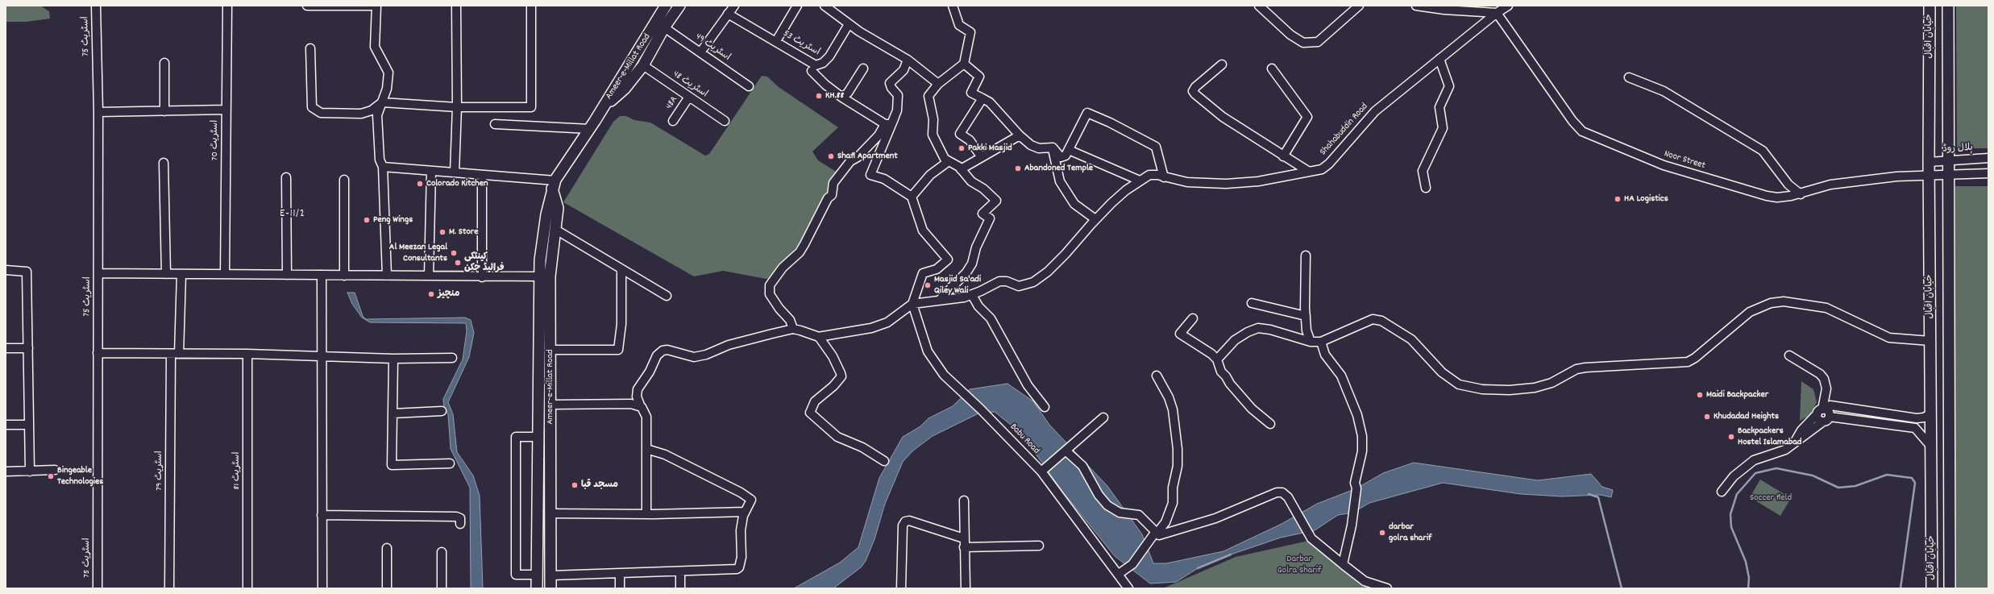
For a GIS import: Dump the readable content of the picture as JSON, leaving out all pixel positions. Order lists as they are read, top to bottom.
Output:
{
  "streets": {
    "main road": ["خیابان اقبال", "Ameer-e-Millat Road"],
    "street": [
      "اسٹریٹ 75",
      "اسٹریٹ 53",
      "اسٹریٹ 49",
      "اسٹریٹ 48",
      "48A",
      "Shahabuddin Road",
      "اسٹریٹ 70",
      "ہلال روڈ",
      "Noor Street",
      "Babu Road",
      "اسٹریٹ 79",
      "اسٹریٹ 81"
    ]
  },
  "crossings": [
    ["خیابان اقبال", "ہلال روڈ"],
    ["خیابان اقبال", "Noor Street"],
    ["اسٹریٹ 49", "Ameer-e-Millat Road"],
    ["Ameer-e-Millat Road", "اسٹریٹ 48"],
    ["اسٹریٹ 48", "48A"],
    ["Shahabuddin Road", "Noor Street"],
    ["Shahabuddin Road", "Babu Road"]
  ],
  "districts": ["E-11/2"],
  "parks": ["Soccer field", "Darbar Golra Sharif"],
  "places": [
    "KH.88",
    "Pakki Masjid",
    "Shafi Apartment",
    "Abandoned Temple",
    "Colorado Kitchen",
    "HA Logistics",
    "Peng Wings",
    "M. Store",
    "Al Meezan Legal Consultants",
    "کینٹکی فرائیڈ چکن",
    "Masjid Sa'adi Qiley Wali",
    "منچیز",
    "Maidi Backpacker",
    "Khudadad Heights",
    "Backpackers Hostel Islamabad",
    "Bingeable Technologies",
    "مسجد قبا",
    "darbar golra sharif"
  ]
}
